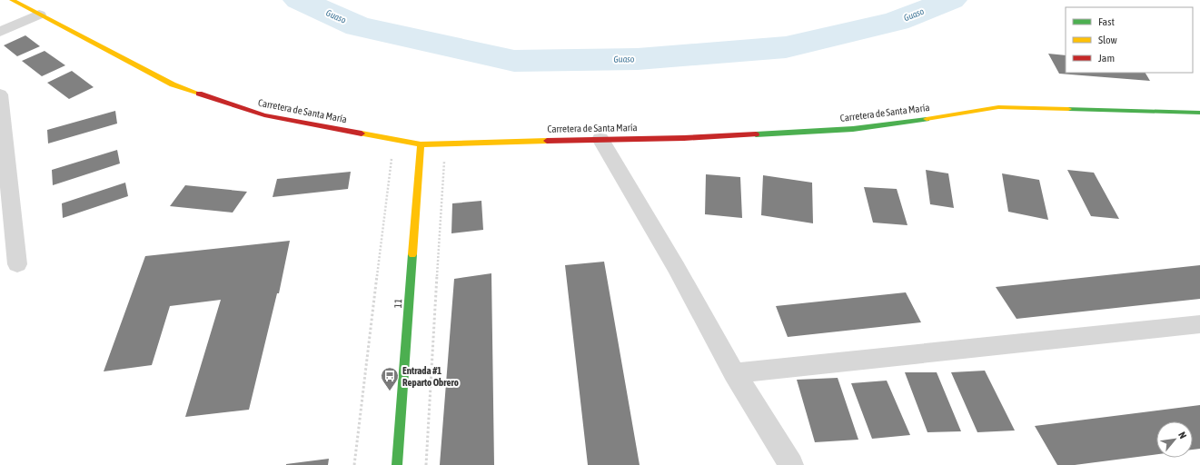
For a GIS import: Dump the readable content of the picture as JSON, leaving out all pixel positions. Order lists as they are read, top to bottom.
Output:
{
  "streets": {
    "street": ["Carretera de Santa María", "11"]
  },
  "crossings": [
    ["Carretera de Santa María", "11"]
  ],
  "water": ["Guaso"],
  "places": {
    "bus stop": ["Entrada #1 Reparto Obrero"]
  },
  "legend": ["Fast", "Slow", "Jam"],
  "north": "top right"
}
